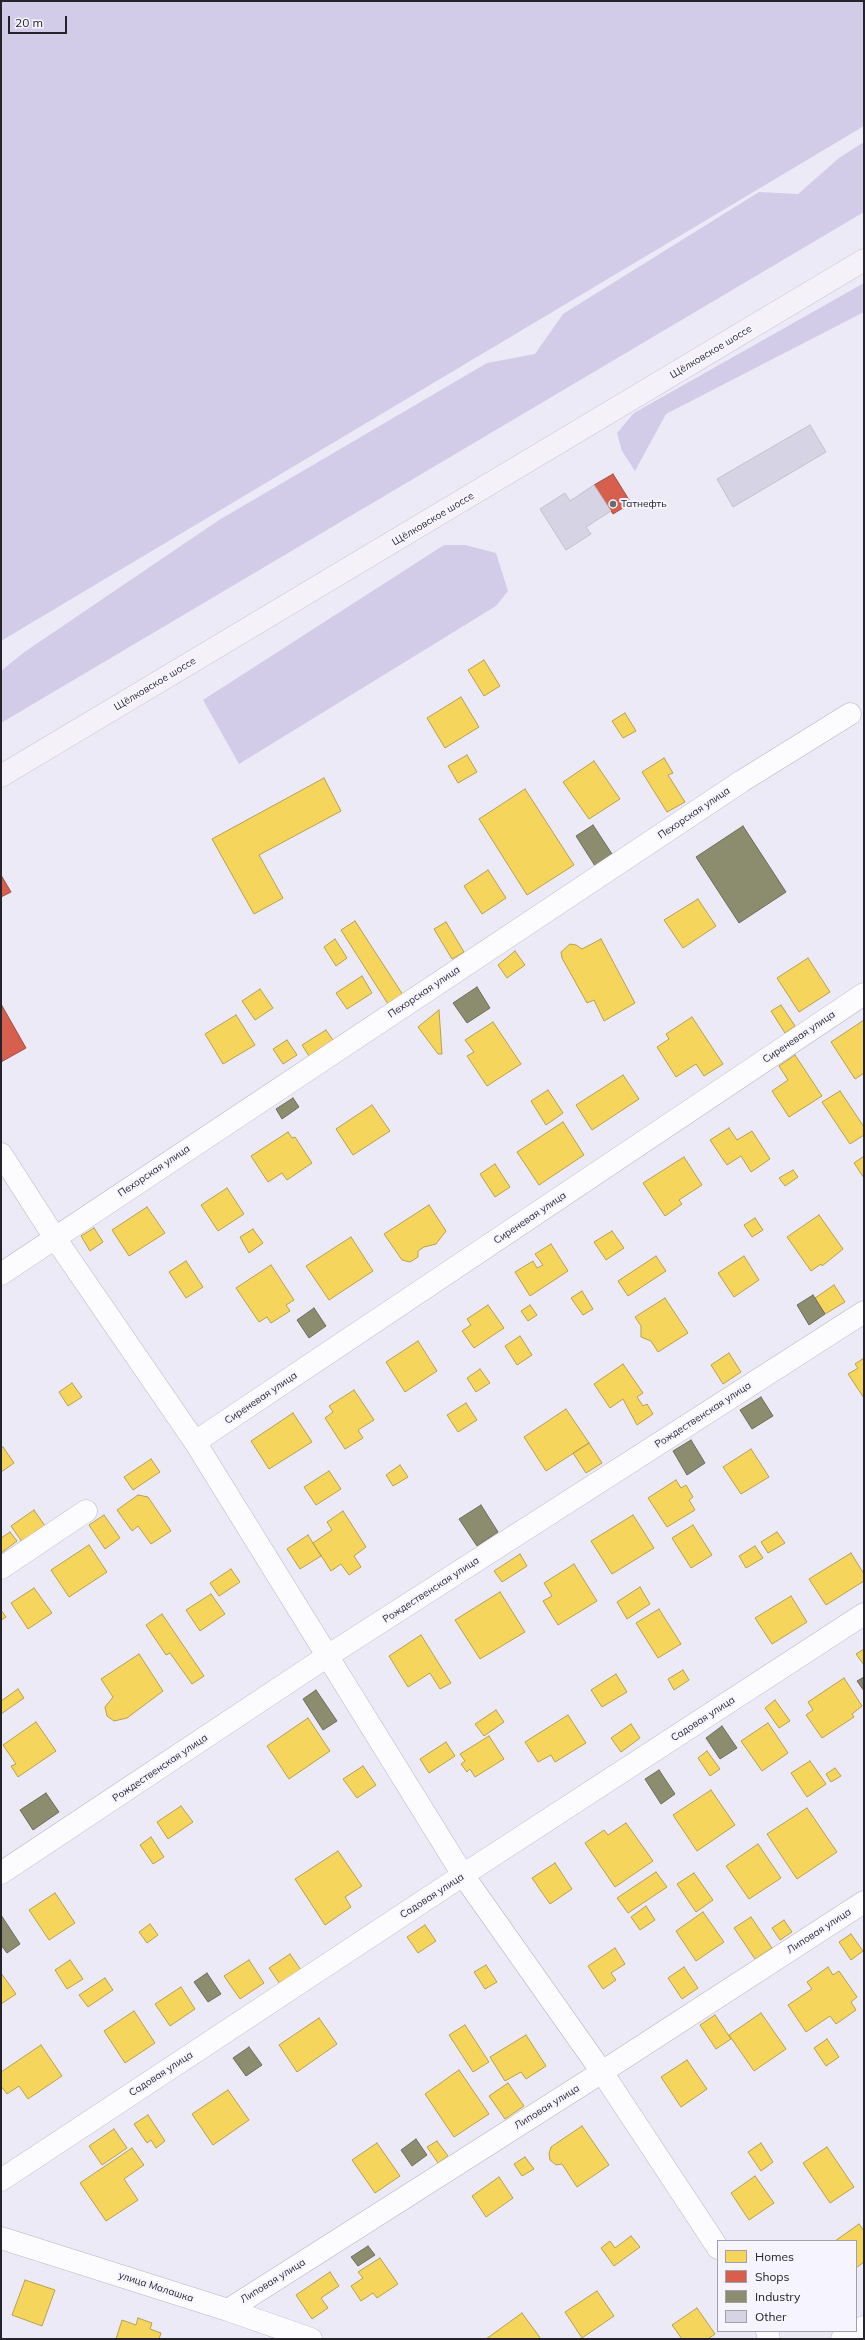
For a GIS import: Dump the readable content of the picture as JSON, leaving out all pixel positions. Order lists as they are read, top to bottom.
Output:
{
  "streets": {
    "main road": ["Щёлковское шоссе"],
    "street": [
      "Пехорская улица",
      "Сиреневая улица",
      "Рождественская улица",
      "Садовая улица",
      "Липовая улица",
      "улица Малашка"
    ]
  },
  "crossings": [
    ["Липовая улица", "улица Малашка"]
  ],
  "places": ["Татнефть"],
  "legend": [
    "Homes",
    "Shops",
    "Industry",
    "Other"
  ],
  "scale_bar": "20 m"
}
